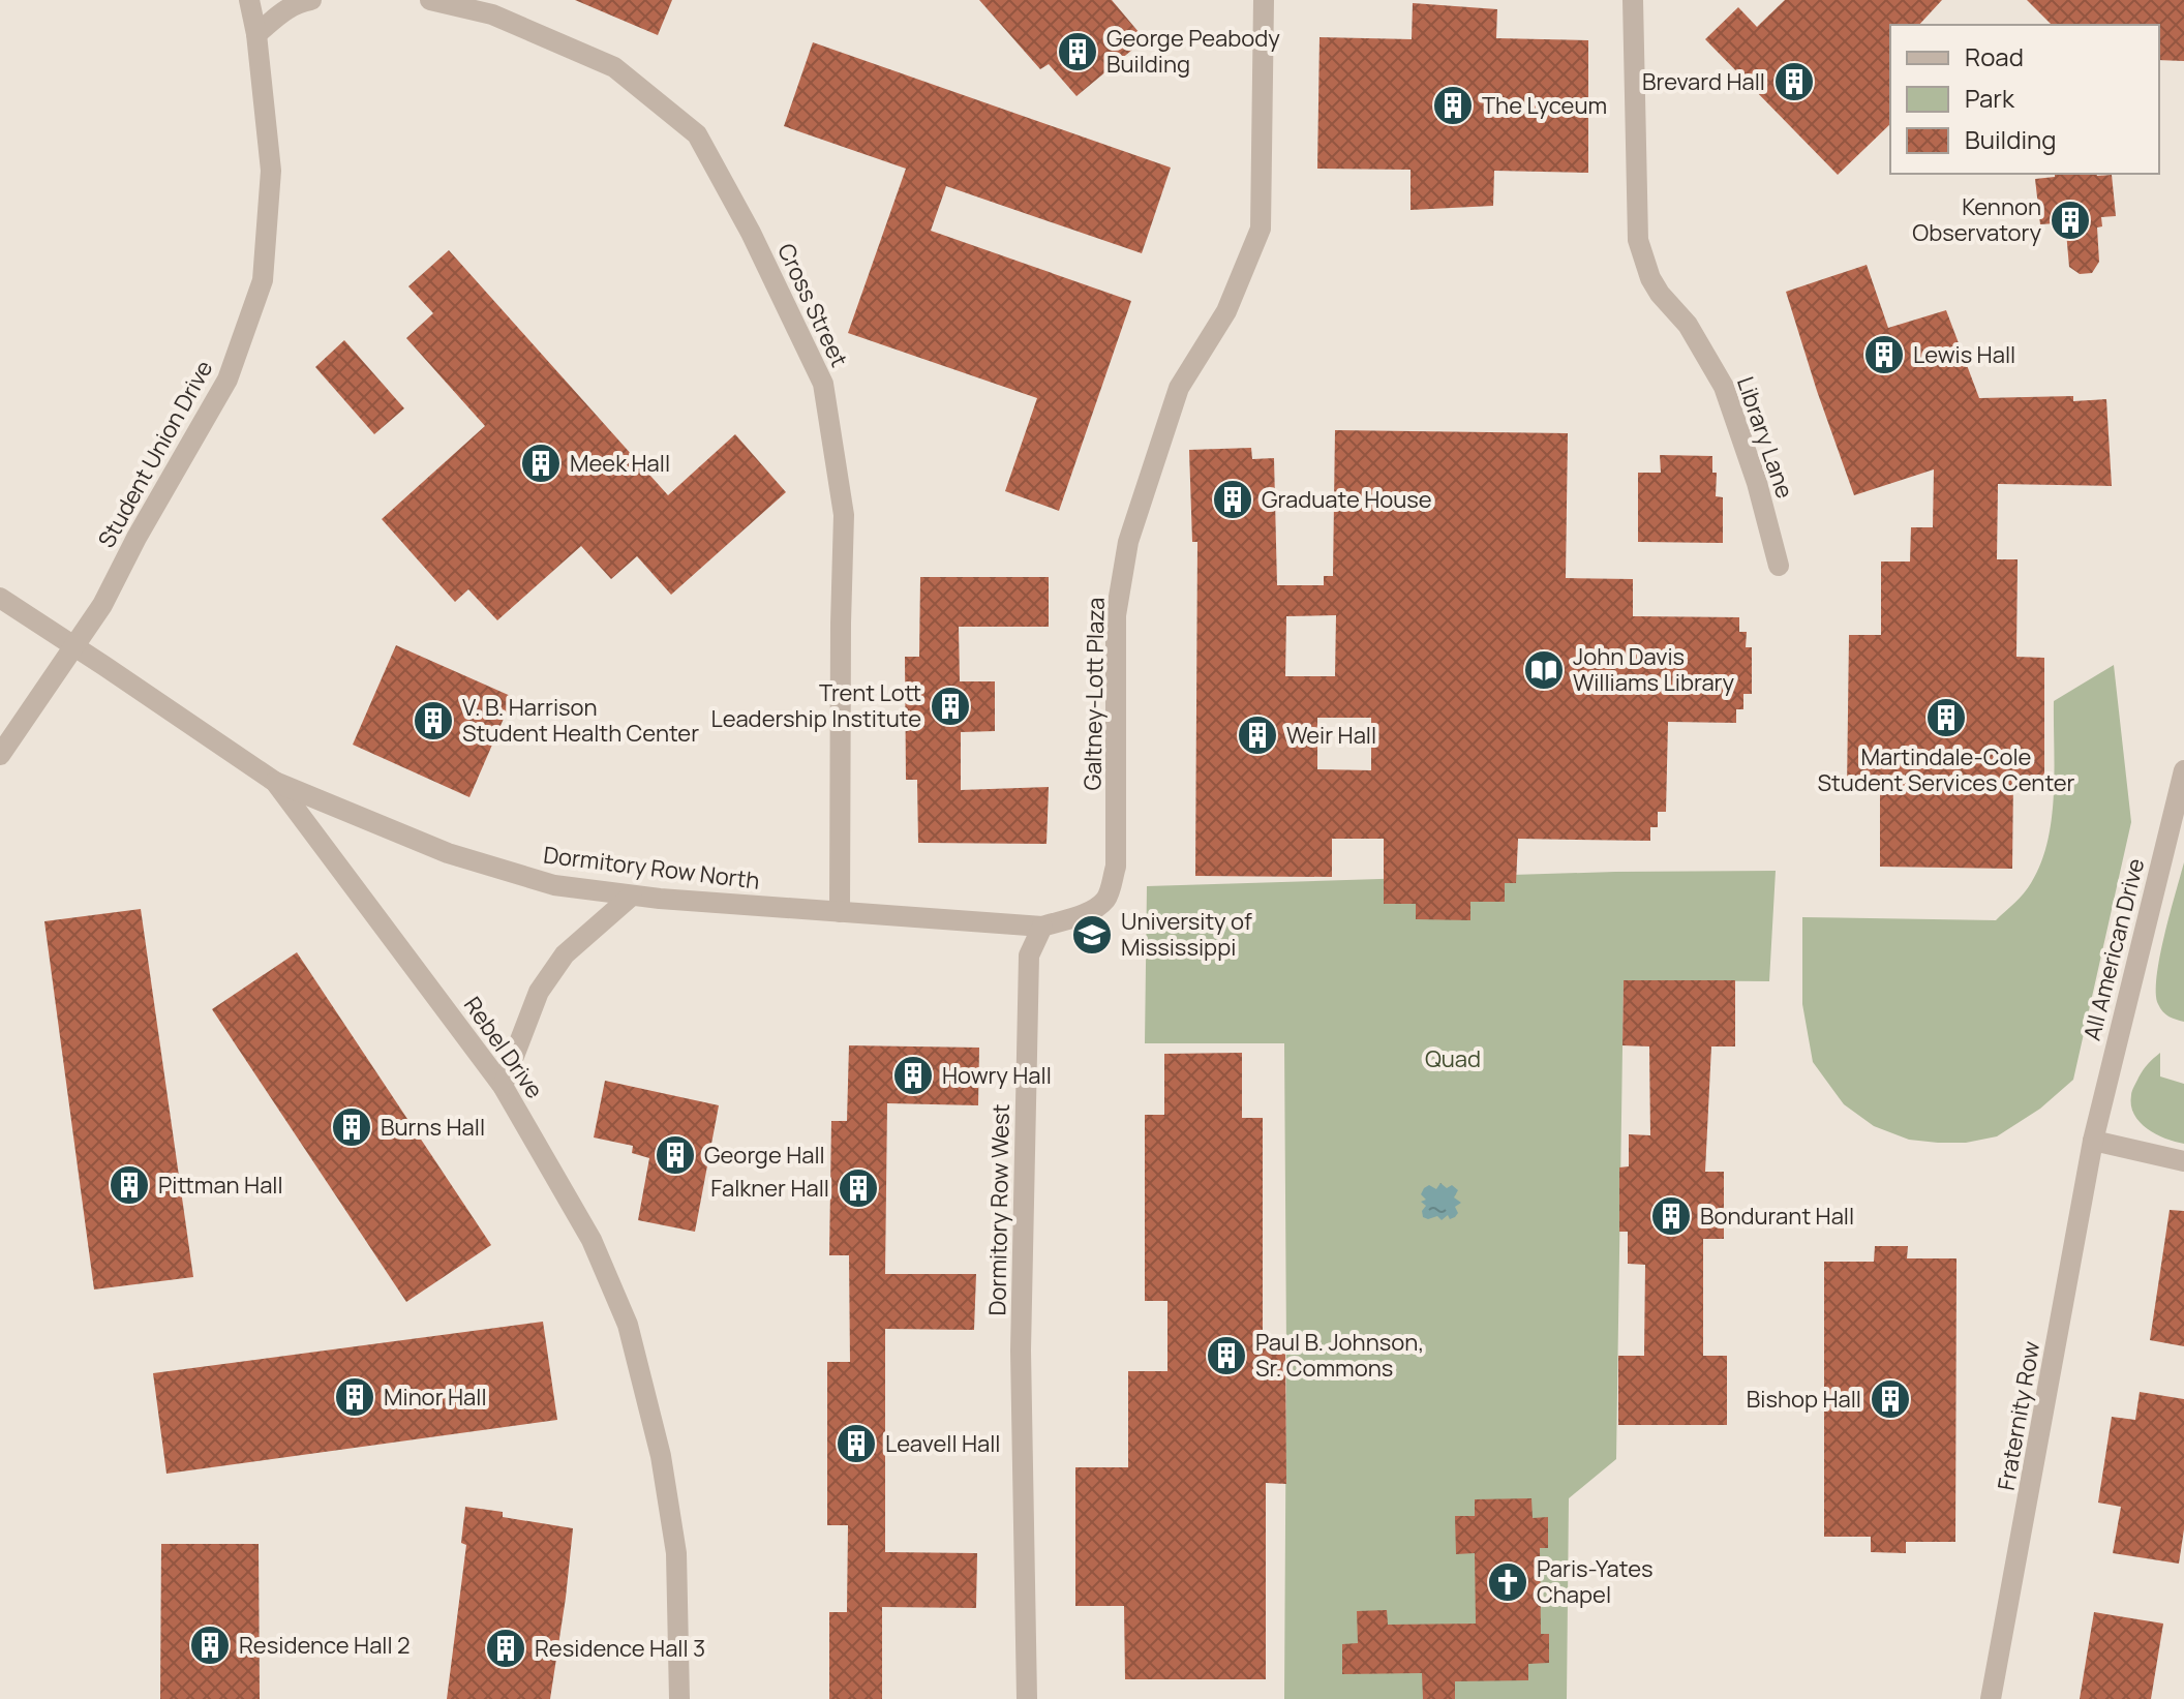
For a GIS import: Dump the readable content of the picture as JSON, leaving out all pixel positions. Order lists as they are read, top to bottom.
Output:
{
  "streets": {
    "street": [
      "Cross Street",
      "Library Lane",
      "Student Union Drive",
      "Galtney-Lott Plaza",
      "Dormitory Row North",
      "All American Drive",
      "Rebel Drive",
      "Dormitory Row West",
      "Fraternity Row"
    ]
  },
  "crossings": [
    ["Cross Street", "Dormitory Row North"],
    ["Student Union Drive", "Rebel Drive"],
    ["Galtney-Lott Plaza", "Dormitory Row West"],
    ["Dormitory Row North", "Rebel Drive"],
    ["All American Drive", "Fraternity Row"]
  ],
  "parks": ["Quad"],
  "places": {
    "building": [
      "George Peabody Building",
      "Brevard Hall",
      "The Lyceum",
      "Kennon Observatory",
      "Lewis Hall",
      "Meek Hall",
      "Graduate House",
      "Trent Lott Leadership Institute",
      "Martindale-Cole Student Services Center",
      "V. B. Harrison Student Health Center",
      "Weir Hall",
      "Howry Hall",
      "Burns Hall",
      "George Hall",
      "Pittman Hall",
      "Falkner Hall",
      "Bondurant Hall",
      "Paul B. Johnson, Sr. Commons",
      "Minor Hall",
      "Bishop Hall",
      "Leavell Hall",
      "Residence Hall 2",
      "Residence Hall 3"
    ],
    "library": ["John Davis Williams Library"],
    "school or university": ["University of Mississippi"],
    "church": ["Paris-Yates Chapel"]
  },
  "legend": ["Road", "Park", "Building"]
}
